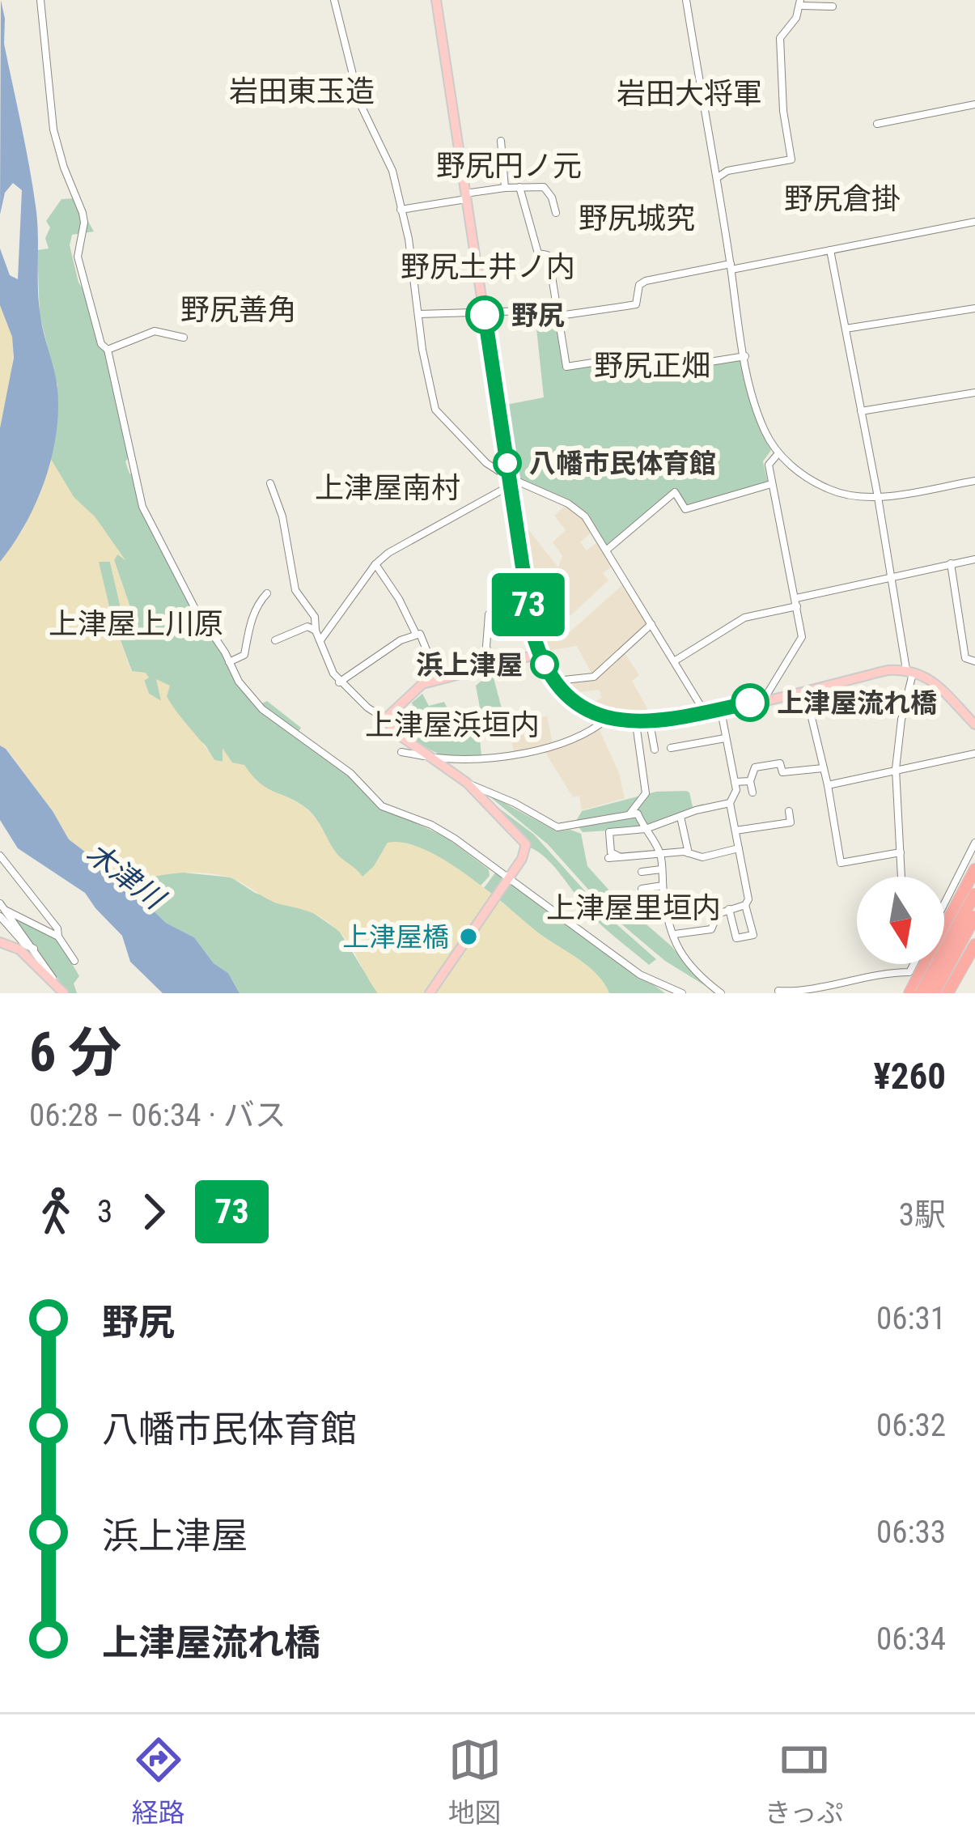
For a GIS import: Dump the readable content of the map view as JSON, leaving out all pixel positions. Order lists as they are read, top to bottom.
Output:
{
  "districts": [
    "岩田東玉造",
    "岩田大将軍",
    "野尻円ノ元",
    "野尻倉掛",
    "野尻城究",
    "野尻土井ノ内",
    "野尻善角",
    "野尻正畑",
    "上津屋南村",
    "上津屋上川原",
    "上津屋浜垣内",
    "上津屋里垣内"
  ],
  "water": ["木津川"],
  "places": [
    "野尻",
    "八幡市民体育館",
    "浜上津屋",
    "上津屋流れ橋",
    "上津屋橋"
  ],
  "lines": ["bus line 73"],
  "north": "bottom",
  "page": {
    "on_map": "73",
    "heading": ["6 分", "06:28 – 06:34 · バス", "¥260"],
    "legs": ["3", "73", "3駅"],
    "list": [
      {
        "name": "野尻",
        "value": "06:31"
      },
      {
        "name": "八幡市民体育館",
        "value": "06:32"
      },
      {
        "name": "浜上津屋",
        "value": "06:33"
      },
      {
        "name": "上津屋流れ橋",
        "value": "06:34"
      }
    ],
    "tabs": ["経路", "地図", "きっぷ"]
  }
}
